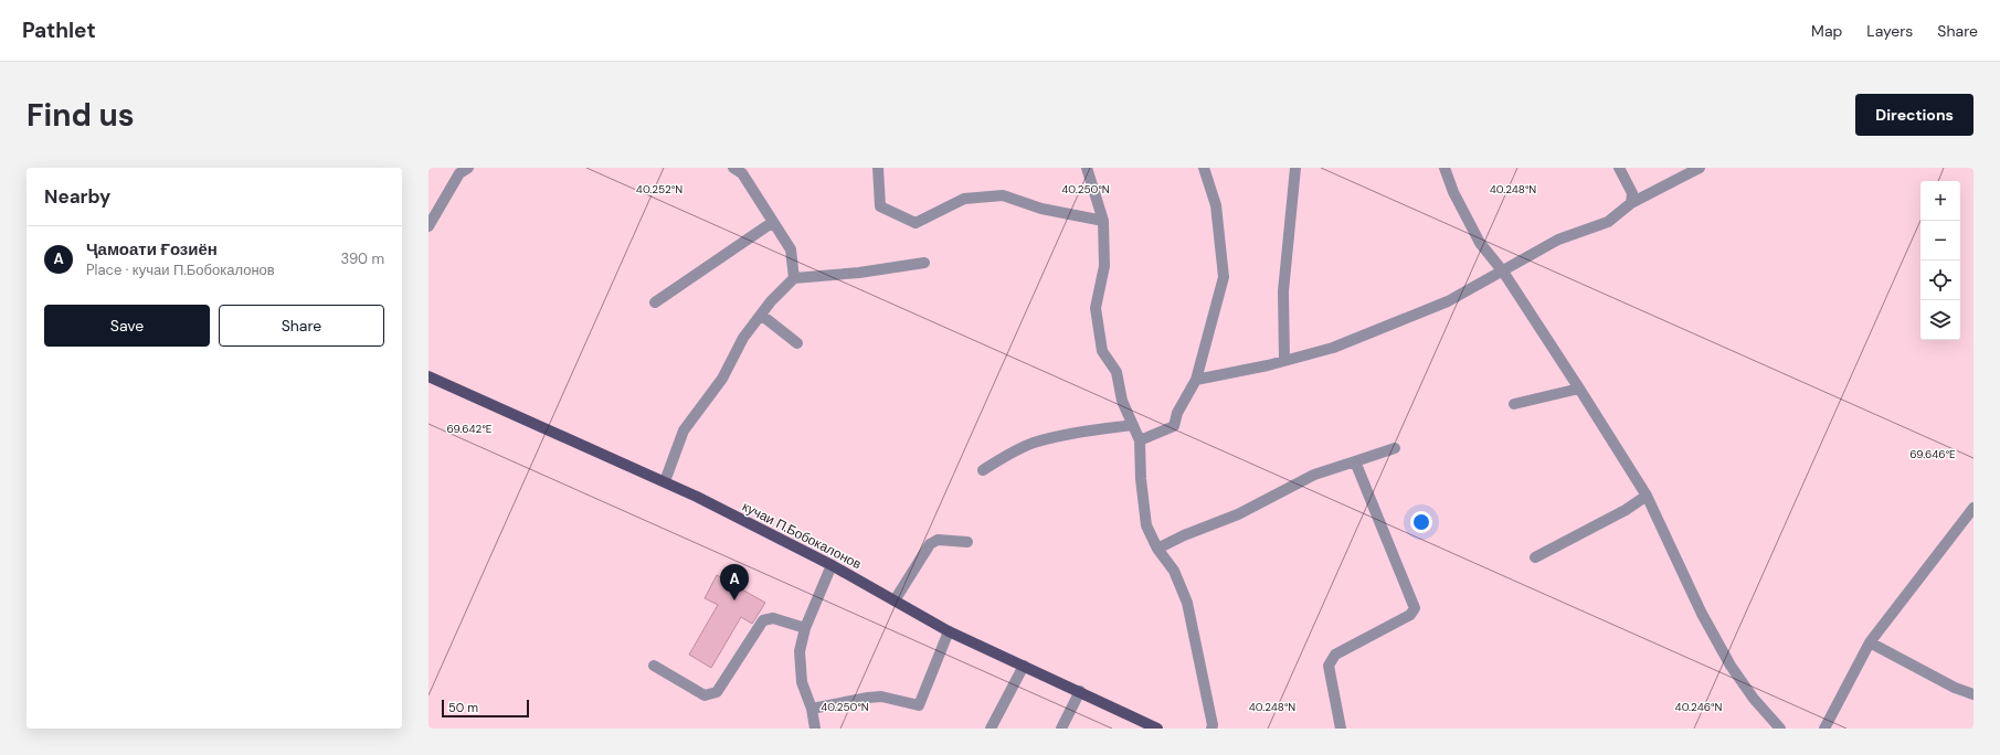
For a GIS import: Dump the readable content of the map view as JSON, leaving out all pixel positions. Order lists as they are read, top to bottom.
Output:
{
  "streets": {
    "main road": ["кучаи П.Бобокалонов"]
  },
  "scale_bar": "50 m",
  "page": {
    "header": "Pathlet",
    "nav": ["Map", "Layers", "Share"],
    "buttons": [
      "Directions",
      ["Save", "Share"]
    ],
    "title": "Find us",
    "heading": "Nearby",
    "map_buttons": ["+", "−"],
    "list": [
      {
        "mark": "A",
        "name": "Ҷамоати Ғозиён",
        "note": "Place · кучаи П.Бобокалонов",
        "value": "390 m"
      }
    ],
    "pins": "A",
    "scale": "50 m"
  },
  "coordinates": [
    "40.252°N",
    "40.250°N",
    "40.248°N",
    "69.642°E",
    "69.646°E",
    "40.246°N"
  ]
}
